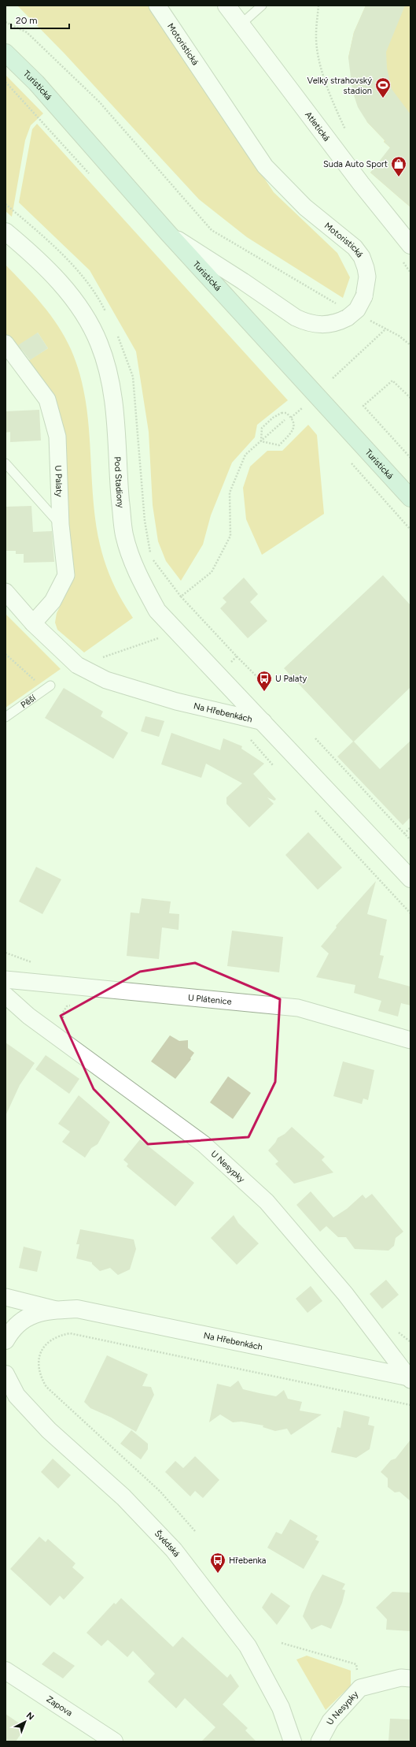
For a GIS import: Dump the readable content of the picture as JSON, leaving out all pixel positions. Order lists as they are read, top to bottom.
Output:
{
  "streets": {
    "main road": ["Turistická"],
    "street": [
      "Motoristická",
      "Atletická",
      "U Palaty",
      "Pod Stadiony",
      "Na Hřebenkách",
      "U Plátenice",
      "U Nesypky",
      "Švédská",
      "Zapova"
    ],
    "lane": ["Pěší"]
  },
  "crossings": [
    ["Motoristická", "Turistická"],
    ["U Palaty", "Na Hřebenkách"],
    ["Pod Stadiony", "Na Hřebenkách"],
    ["Na Hřebenkách", "U Nesypky"]
  ],
  "places": {
    "sports": ["Velký strahovský stadion"],
    "shop": ["Suda Auto Sport"],
    "bus stop": ["U Palaty", "Hřebenka"]
  },
  "scale_bar": "20 m",
  "north": "top right"
}
